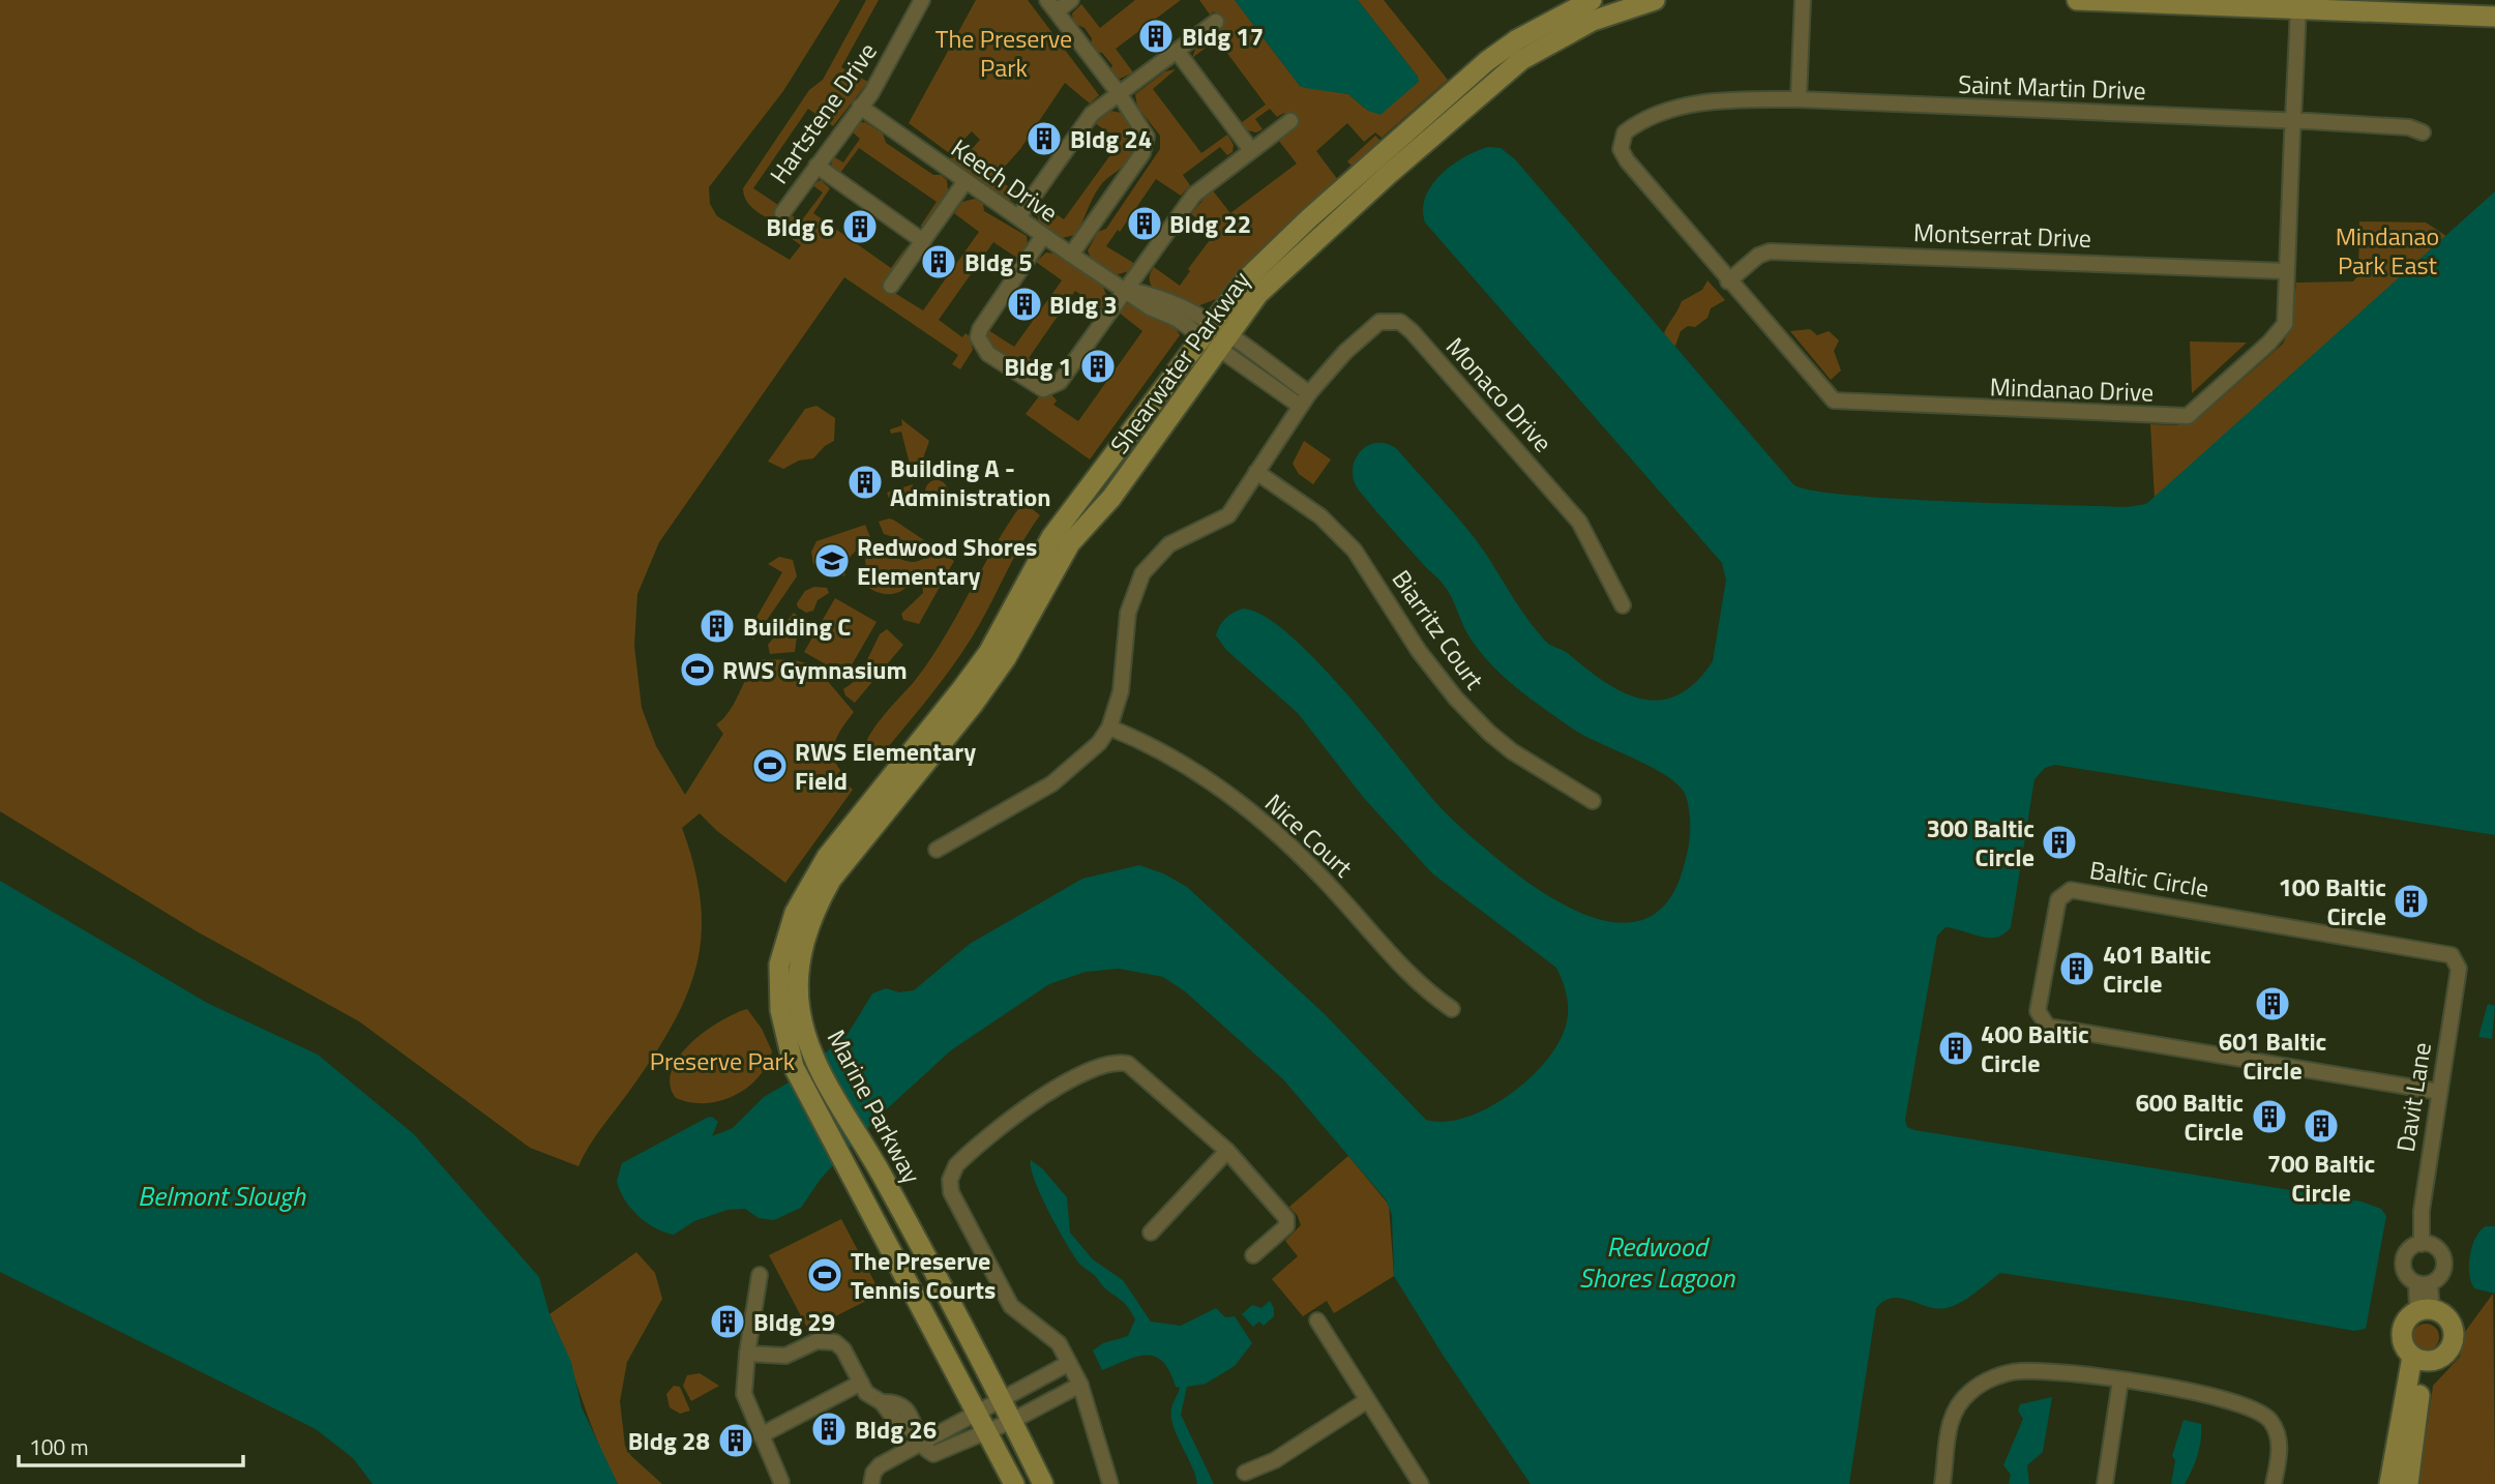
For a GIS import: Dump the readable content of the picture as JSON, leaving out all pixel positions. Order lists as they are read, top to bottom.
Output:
{
  "streets": {
    "main road": ["Shearwater Parkway", "Marine Parkway"],
    "street": [
      "Saint Martin Drive",
      "Hartstene Drive",
      "Keech Drive",
      "Montserrat Drive",
      "Mindanao Drive",
      "Monaco Drive",
      "Biarritz Court",
      "Nice Court",
      "Baltic Circle",
      "Davit Lane"
    ]
  },
  "crossings": [
    ["Saint Martin Drive", "Mindanao Drive"],
    ["Hartstene Drive", "Keech Drive"],
    ["Keech Drive", "Shearwater Parkway"],
    ["Montserrat Drive", "Mindanao Drive"],
    ["Shearwater Parkway", "Marine Parkway"],
    ["Monaco Drive", "Biarritz Court"],
    ["Monaco Drive", "Nice Court"],
    ["Baltic Circle", "Davit Lane"]
  ],
  "water": ["Belmont Slough", "Redwood Shores Lagoon"],
  "parks": ["The Preserve Park", "Mindanao Park East", "Preserve Park"],
  "places": {
    "building": [
      "Bldg 17",
      "Bldg 24",
      "Bldg 22",
      "Bldg 6",
      "Bldg 5",
      "Bldg 3",
      "Bldg 1",
      "Building A - Administration",
      "Building C",
      "300 Baltic Circle",
      "100 Baltic Circle",
      "401 Baltic Circle",
      "601 Baltic Circle",
      "400 Baltic Circle",
      "600 Baltic Circle",
      "700 Baltic Circle",
      "Bldg 29",
      "Bldg 26",
      "Bldg 28"
    ],
    "school or university": ["Redwood Shores Elementary"],
    "sports": ["RWS Gymnasium", "RWS Elementary Field", "The Preserve Tennis Courts"]
  },
  "scale_bar": "100 m"
}
